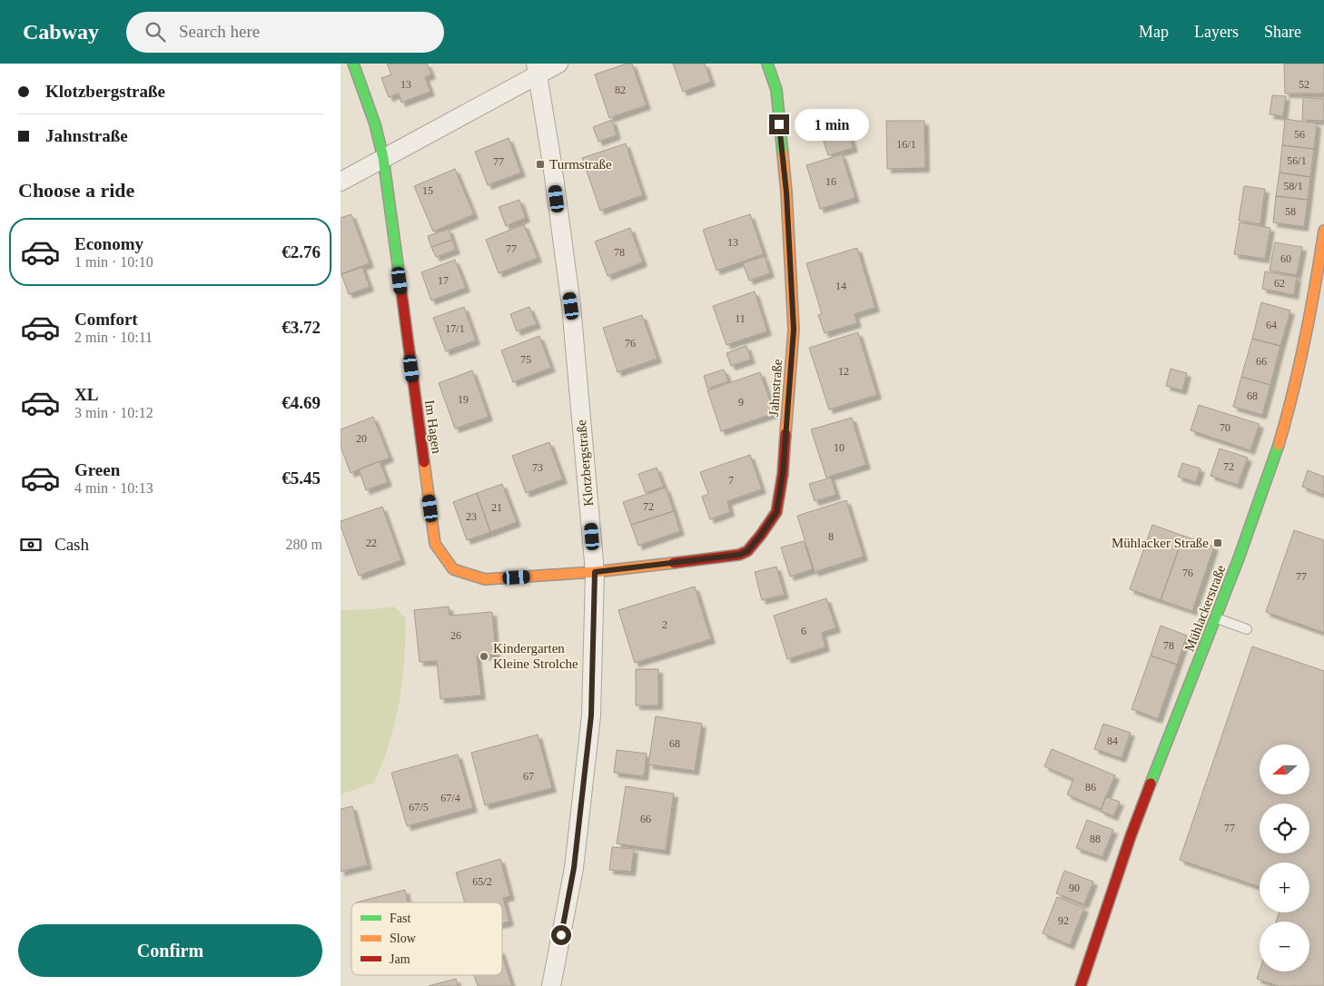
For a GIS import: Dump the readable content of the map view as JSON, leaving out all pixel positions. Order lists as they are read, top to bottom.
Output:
{
  "streets": {
    "street": [
      "Jahnstraße",
      "Im Hagen",
      "Klotzbergstraße",
      "Mühlackerstraße"
    ]
  },
  "crossings": [
    ["Jahnstraße", "Im Hagen"],
    ["Jahnstraße", "Klotzbergstraße"],
    ["Im Hagen", "Klotzbergstraße"]
  ],
  "places": {
    "transit": ["Turmstraße", "Mühlacker Straße"],
    "other": ["Kindergarten Kleine Strolche"]
  },
  "house_numbers": [
    "13",
    "52",
    "82",
    "56",
    "16/1",
    "56/1",
    "77",
    "16",
    "58/1",
    "15",
    "58",
    "13",
    "77",
    "78",
    "60",
    "17",
    "62",
    "14",
    "11",
    "64",
    "17/1",
    "76",
    "75",
    "66",
    "12",
    "68",
    "19",
    "9",
    "70",
    "20",
    "10",
    "72",
    "73",
    "7",
    "72",
    "21",
    "23",
    "8",
    "22",
    "76",
    "77",
    "2",
    "6",
    "26",
    "78",
    "84",
    "68",
    "67",
    "86",
    "67/4",
    "67/5",
    "66",
    "77",
    "88",
    "65/2",
    "90",
    "92"
  ],
  "legend": ["Fast", "Slow", "Jam"],
  "north": "left",
  "page": {
    "header": "Cabway",
    "search": "Search here",
    "nav": ["Map", "Layers", "Share"],
    "banner": ["Klotzbergstraße", "Jahnstraße"],
    "bubble": "1 min",
    "heading": "Choose a ride",
    "list": [
      {
        "name": "Economy",
        "note": "1 min · 10:10",
        "value": "€2.76"
      },
      {
        "name": "Comfort",
        "note": "2 min · 10:11",
        "value": "€3.72"
      },
      {
        "name": "XL",
        "note": "3 min · 10:12",
        "value": "€4.69"
      },
      {
        "name": "Green",
        "note": "4 min · 10:13",
        "value": "€5.45"
      }
    ],
    "pay": ["Cash", "280 m"],
    "map_buttons": ["+", "−"],
    "buttons": "Confirm"
  }
}
